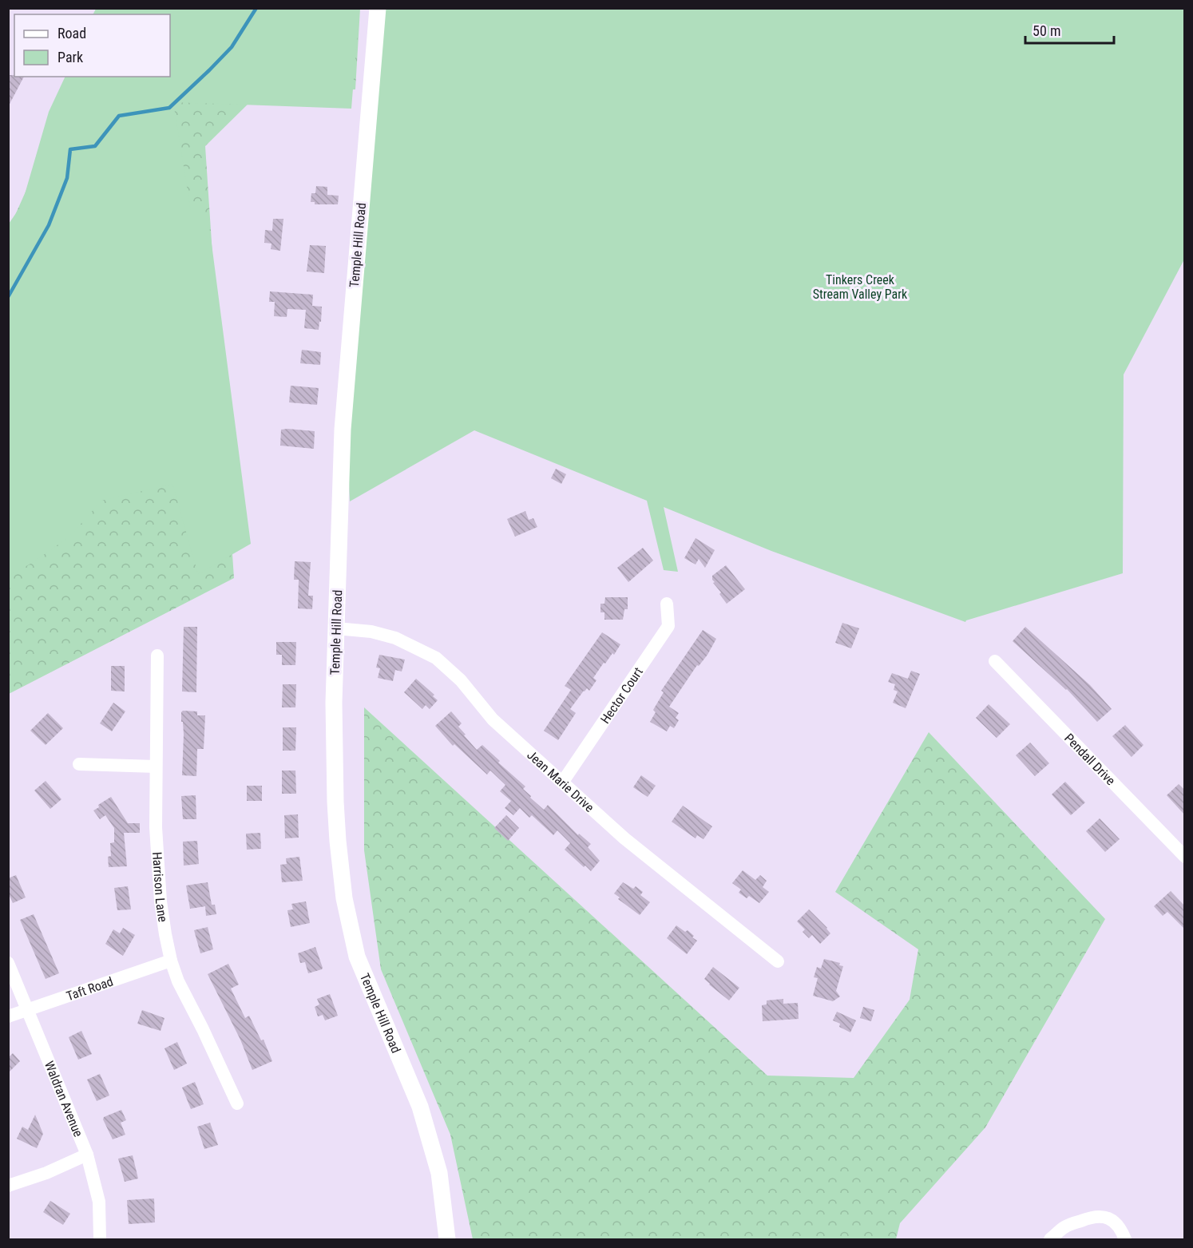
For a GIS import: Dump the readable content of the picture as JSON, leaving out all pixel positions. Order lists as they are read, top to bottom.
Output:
{
  "streets": {
    "main road": ["Temple Hill Road"],
    "street": [
      "Hector Court",
      "Pendall Drive",
      "Jean Marie Drive",
      "Harrison Lane",
      "Taft Road",
      "Waldran Avenue"
    ]
  },
  "crossings": [
    ["Temple Hill Road", "Jean Marie Drive"],
    ["Hector Court", "Jean Marie Drive"],
    ["Harrison Lane", "Taft Road"],
    ["Taft Road", "Waldran Avenue"]
  ],
  "parks": ["Tinkers Creek Stream Valley Park"],
  "legend": ["Road", "Park"],
  "scale_bar": "50 m"
}
